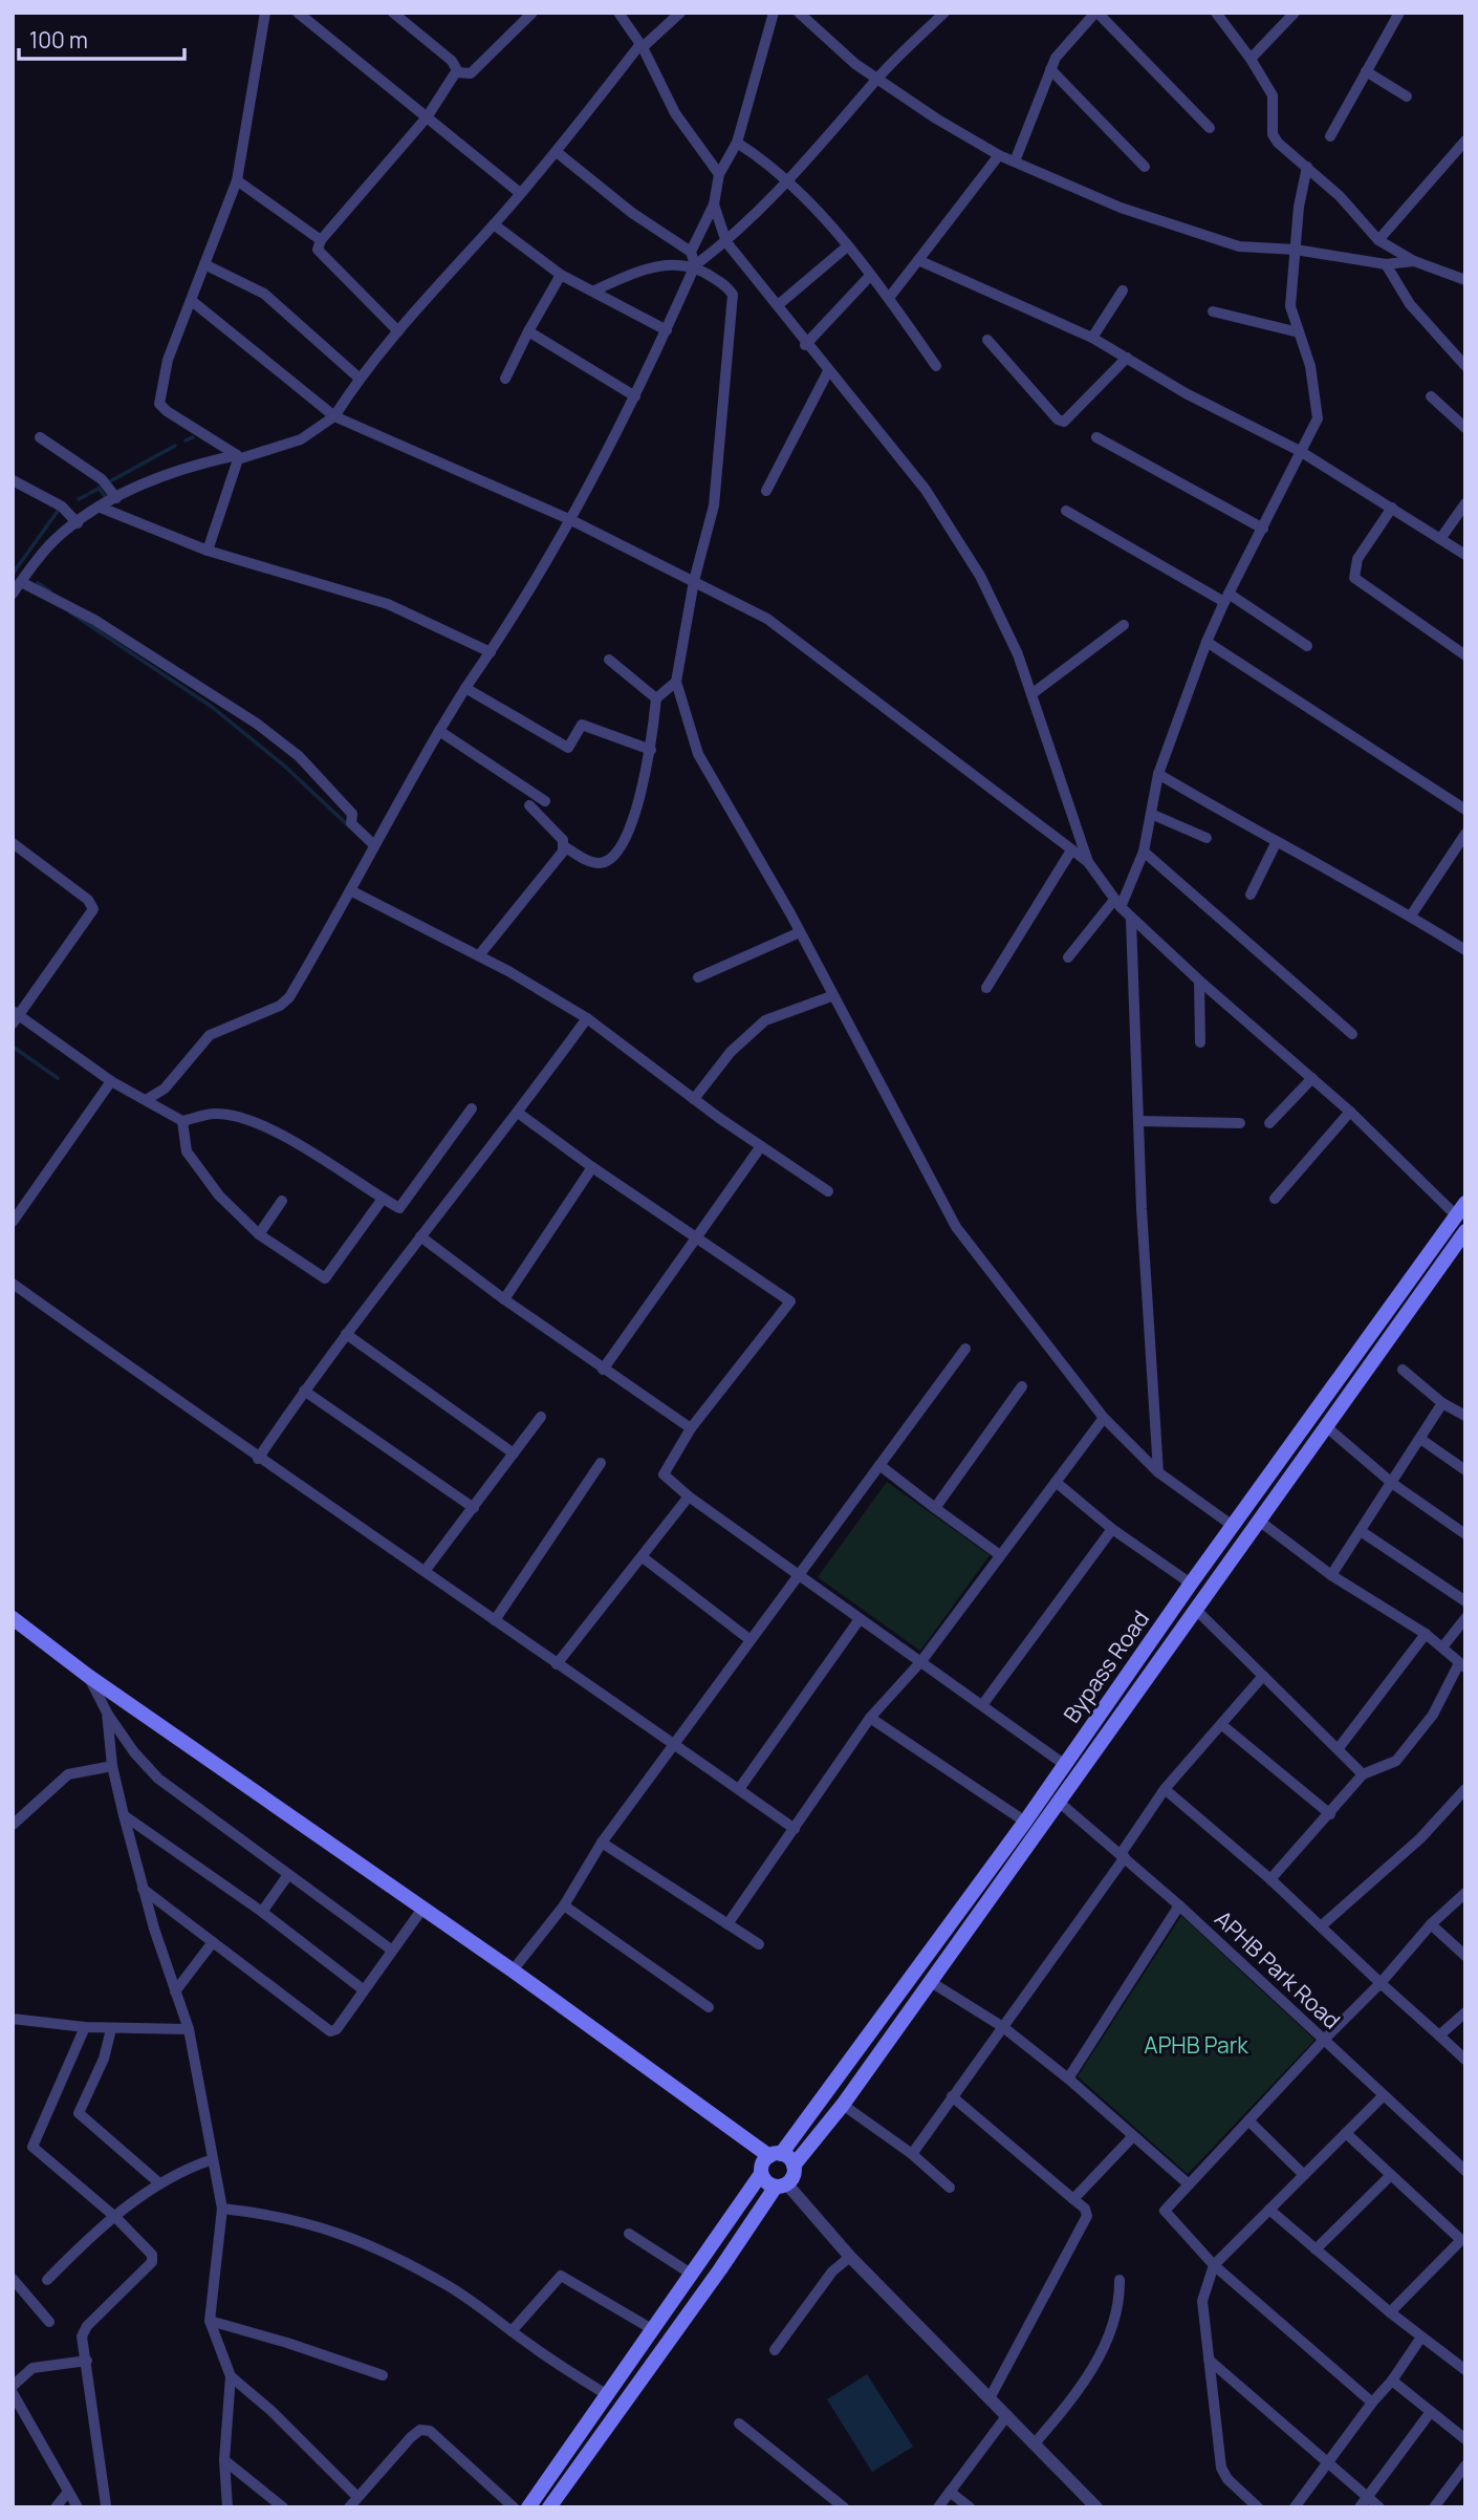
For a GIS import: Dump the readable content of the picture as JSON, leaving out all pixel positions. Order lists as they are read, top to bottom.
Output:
{
  "streets": {
    "main road": ["Bypass Road"],
    "street": ["APHB Park Road"]
  },
  "crossings": [
    ["Bypass Road", "APHB Park Road"]
  ],
  "parks": ["APHB Park"],
  "scale_bar": "100 m"
}
